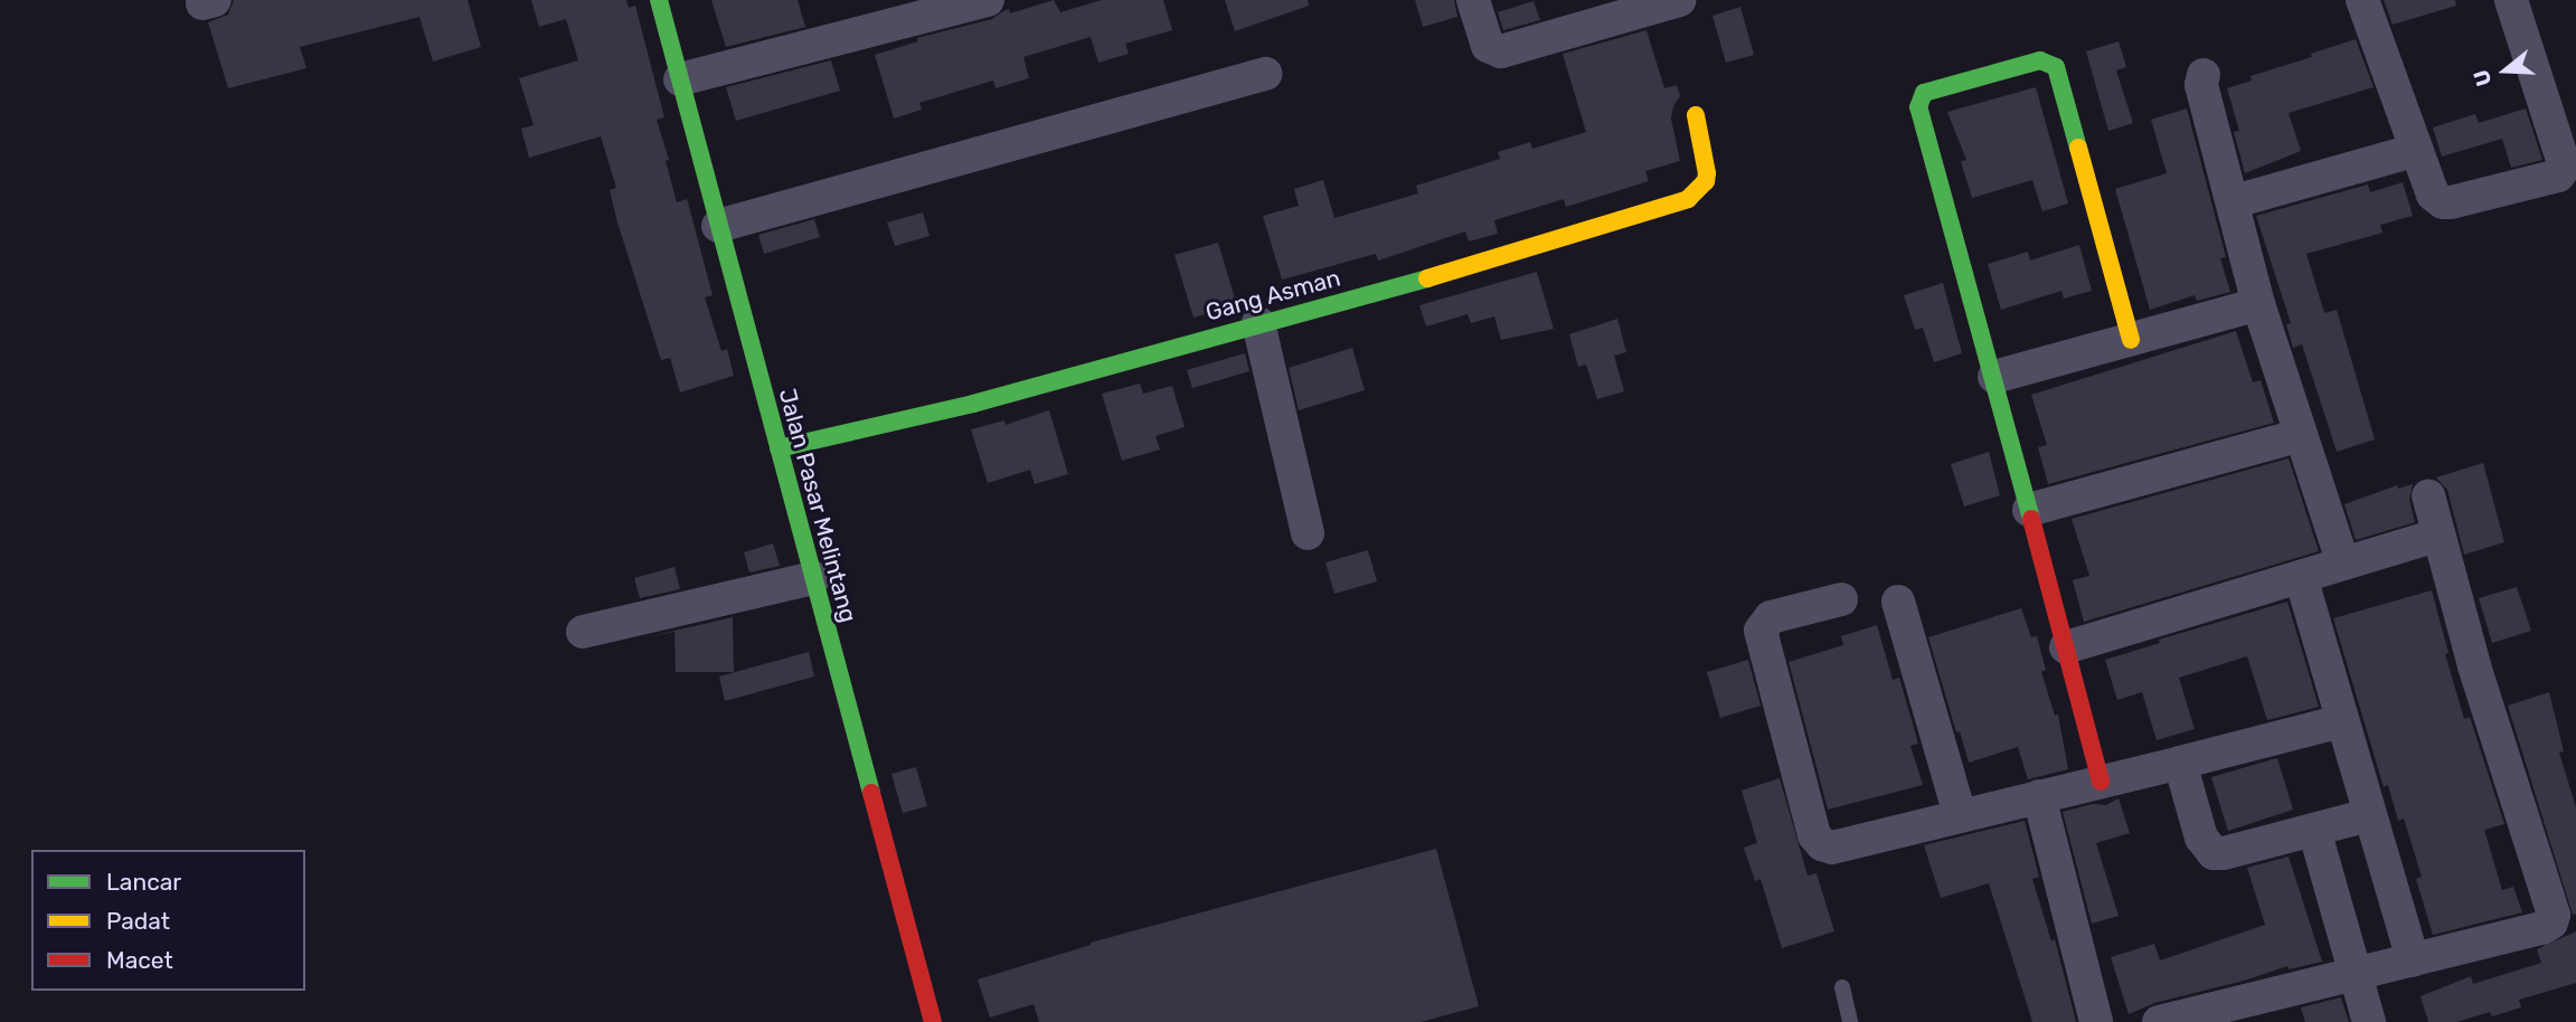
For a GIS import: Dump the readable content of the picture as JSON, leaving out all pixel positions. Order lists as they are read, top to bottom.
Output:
{
  "streets": {
    "street": ["Gang Asman", "Jalan Pasar Melintang"]
  },
  "crossings": [
    ["Gang Asman", "Jalan Pasar Melintang"]
  ],
  "legend": ["Lancar", "Padat", "Macet"],
  "north": "left"
}
